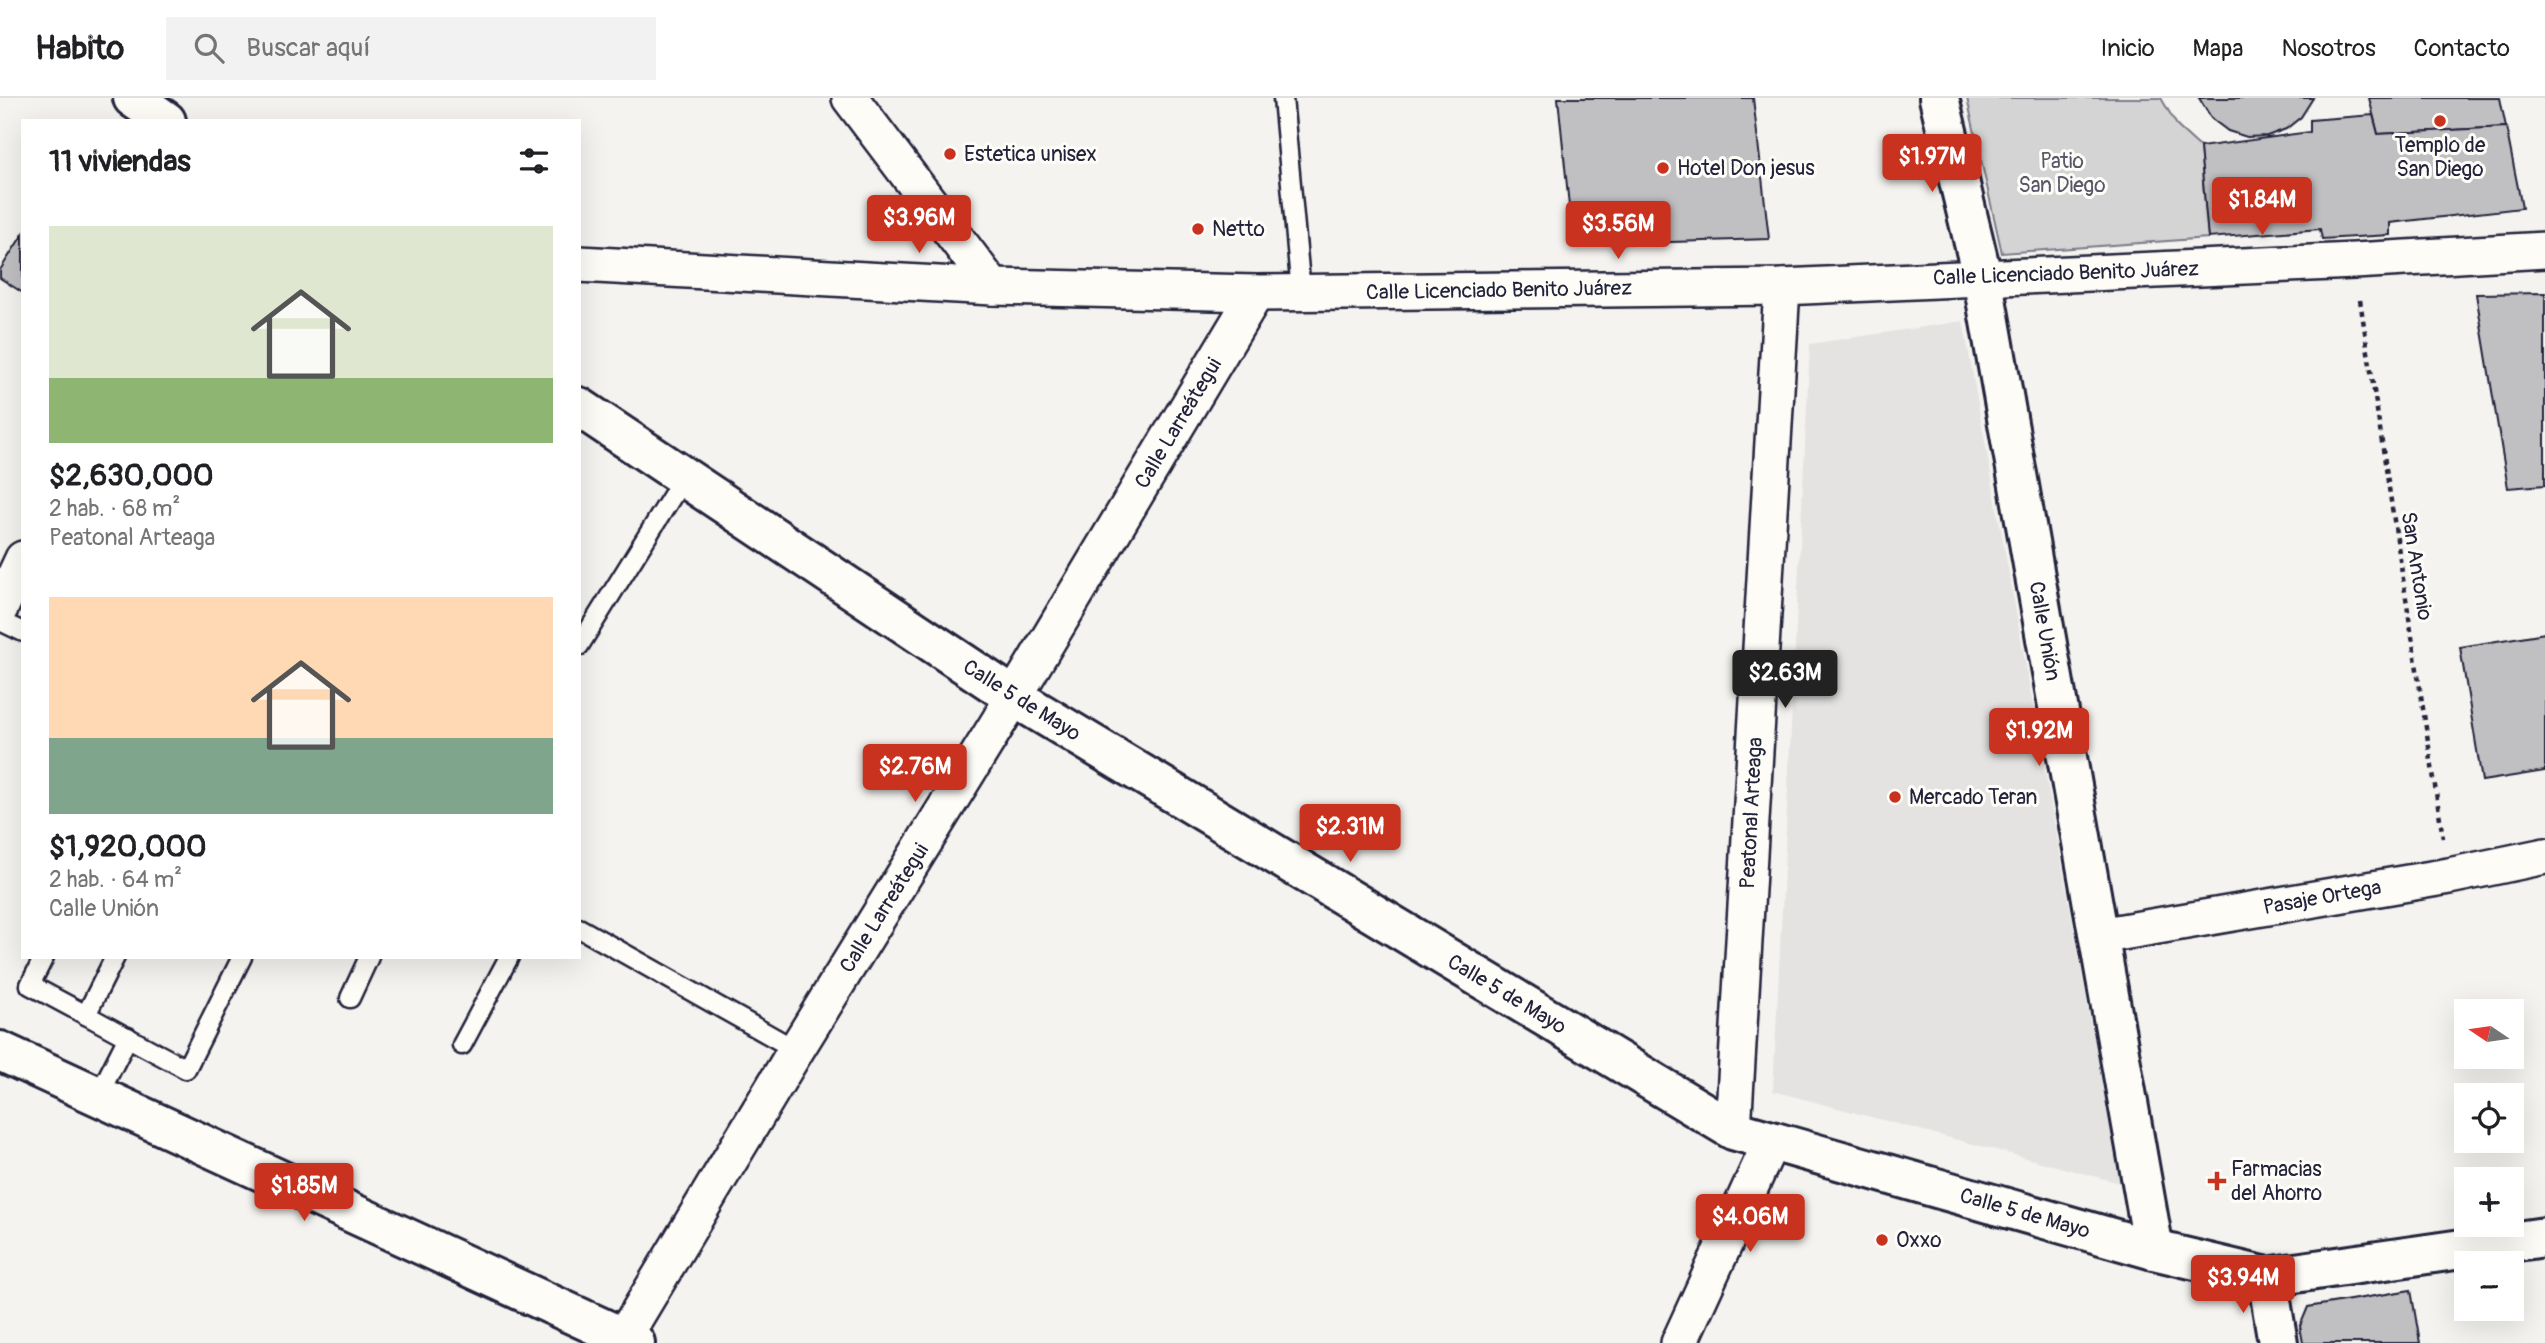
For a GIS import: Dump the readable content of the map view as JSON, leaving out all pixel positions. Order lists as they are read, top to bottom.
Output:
{
  "streets": {
    "main road": ["Calle Unión", "Calle 5 de Mayo"],
    "street": [
      "Calle Licenciado Benito Juárez",
      "Calle Larreátegui",
      "Peatonal Arteaga",
      "Pasaje Ortega"
    ],
    "path": ["San Antonio"]
  },
  "crossings": [
    ["Calle Licenciado Benito Juárez", "Calle Larreátegui"],
    ["Calle Licenciado Benito Juárez", "San Antonio"],
    ["Calle Licenciado Benito Juárez", "Calle Unión"],
    ["Calle Licenciado Benito Juárez", "Peatonal Arteaga"],
    ["Calle Larreátegui", "Calle 5 de Mayo"],
    ["San Antonio", "Pasaje Ortega"],
    ["Calle Unión", "Calle 5 de Mayo"],
    ["Calle Unión", "Pasaje Ortega"],
    ["Calle 5 de Mayo", "Peatonal Arteaga"]
  ],
  "parks": ["Patio San Diego"],
  "places": {
    "other": [
      "Templo de San Diego",
      "Estetica unisex",
      "Hotel Don jesus",
      "Netto",
      "Mercado Teran",
      "Oxxo"
    ],
    "health": ["Farmacias del Ahorro"]
  },
  "north": "left",
  "page": {
    "header": "Habito",
    "search": "Buscar aquí",
    "nav": [
      "Inicio",
      "Mapa",
      "Nosotros",
      "Contacto"
    ],
    "heading": "11 viviendas",
    "price": [
      "$1.97M",
      "$1.84M",
      "$3.96M",
      "$3.56M",
      "$2.63M",
      "$1.92M",
      "$2.76M",
      "$2.31M",
      "$1.85M",
      "$4.06M",
      "$3.94M"
    ],
    "list": [
      {
        "name": "$2,630,000",
        "note": "2 hab. · 68 m² · Peatonal Arteaga"
      },
      {
        "name": "$1,920,000",
        "note": "2 hab. · 64 m² · Calle Unión"
      }
    ],
    "map_buttons": ["+", "−"]
  }
}
